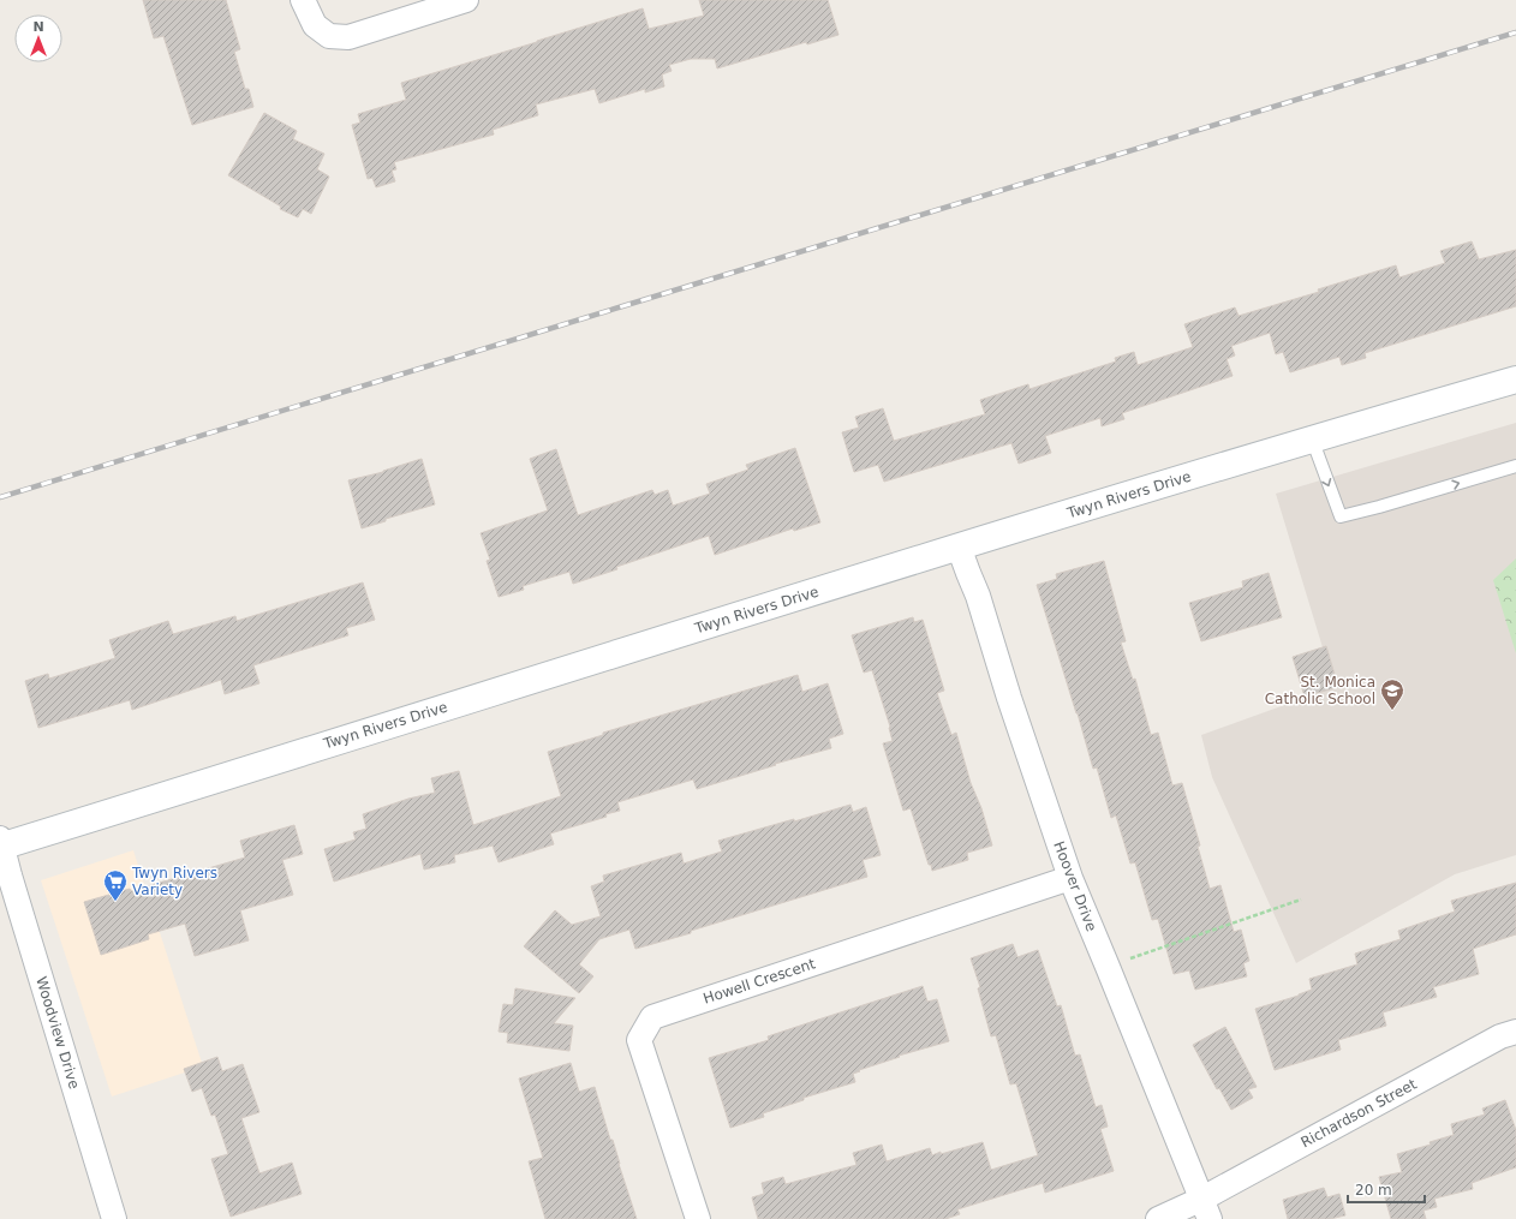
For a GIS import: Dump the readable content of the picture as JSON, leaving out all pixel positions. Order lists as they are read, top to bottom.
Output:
{
  "streets": {
    "street": [
      "Twyn Rivers Drive",
      "Hoover Drive",
      "Howell Crescent",
      "Woodview Drive",
      "Richardson Street"
    ]
  },
  "crossings": [
    ["Twyn Rivers Drive", "Hoover Drive"],
    ["Twyn Rivers Drive", "Woodview Drive"],
    ["Hoover Drive", "Howell Crescent"],
    ["Hoover Drive", "Richardson Street"]
  ],
  "places": {
    "school or university": ["St. Monica Catholic School"],
    "supermarket": ["Twyn Rivers Variety"]
  },
  "scale_bar": "20 m",
  "north": "top"
}
